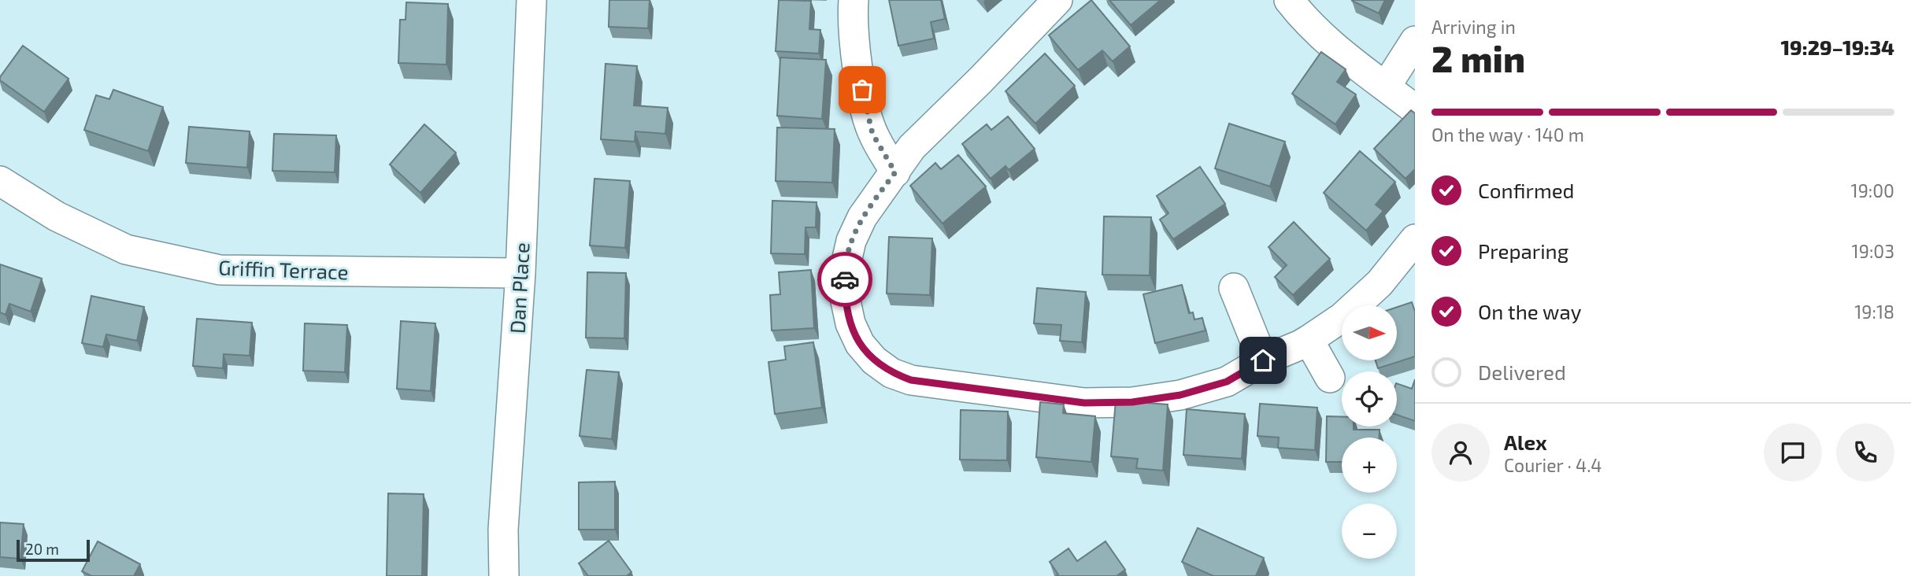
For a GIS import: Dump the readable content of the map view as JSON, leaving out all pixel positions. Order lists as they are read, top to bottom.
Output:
{
  "streets": {
    "street": ["Griffin Terrace", "Dan Place"]
  },
  "crossings": [
    ["Griffin Terrace", "Dan Place"]
  ],
  "scale_bar": "20 m",
  "north": "right",
  "page": {
    "heading": ["2 min", "Arriving in", "19:29–19:34"],
    "panel": ["Alex", "Courier · 4.4"],
    "bar": "On the way · 140 m",
    "list": [
      ["Confirmed", "19:00"],
      ["Preparing", "19:03"],
      ["On the way", "19:18"],
      "Delivered"
    ],
    "map_buttons": ["+", "−"],
    "scale": "20 m"
  }
}
